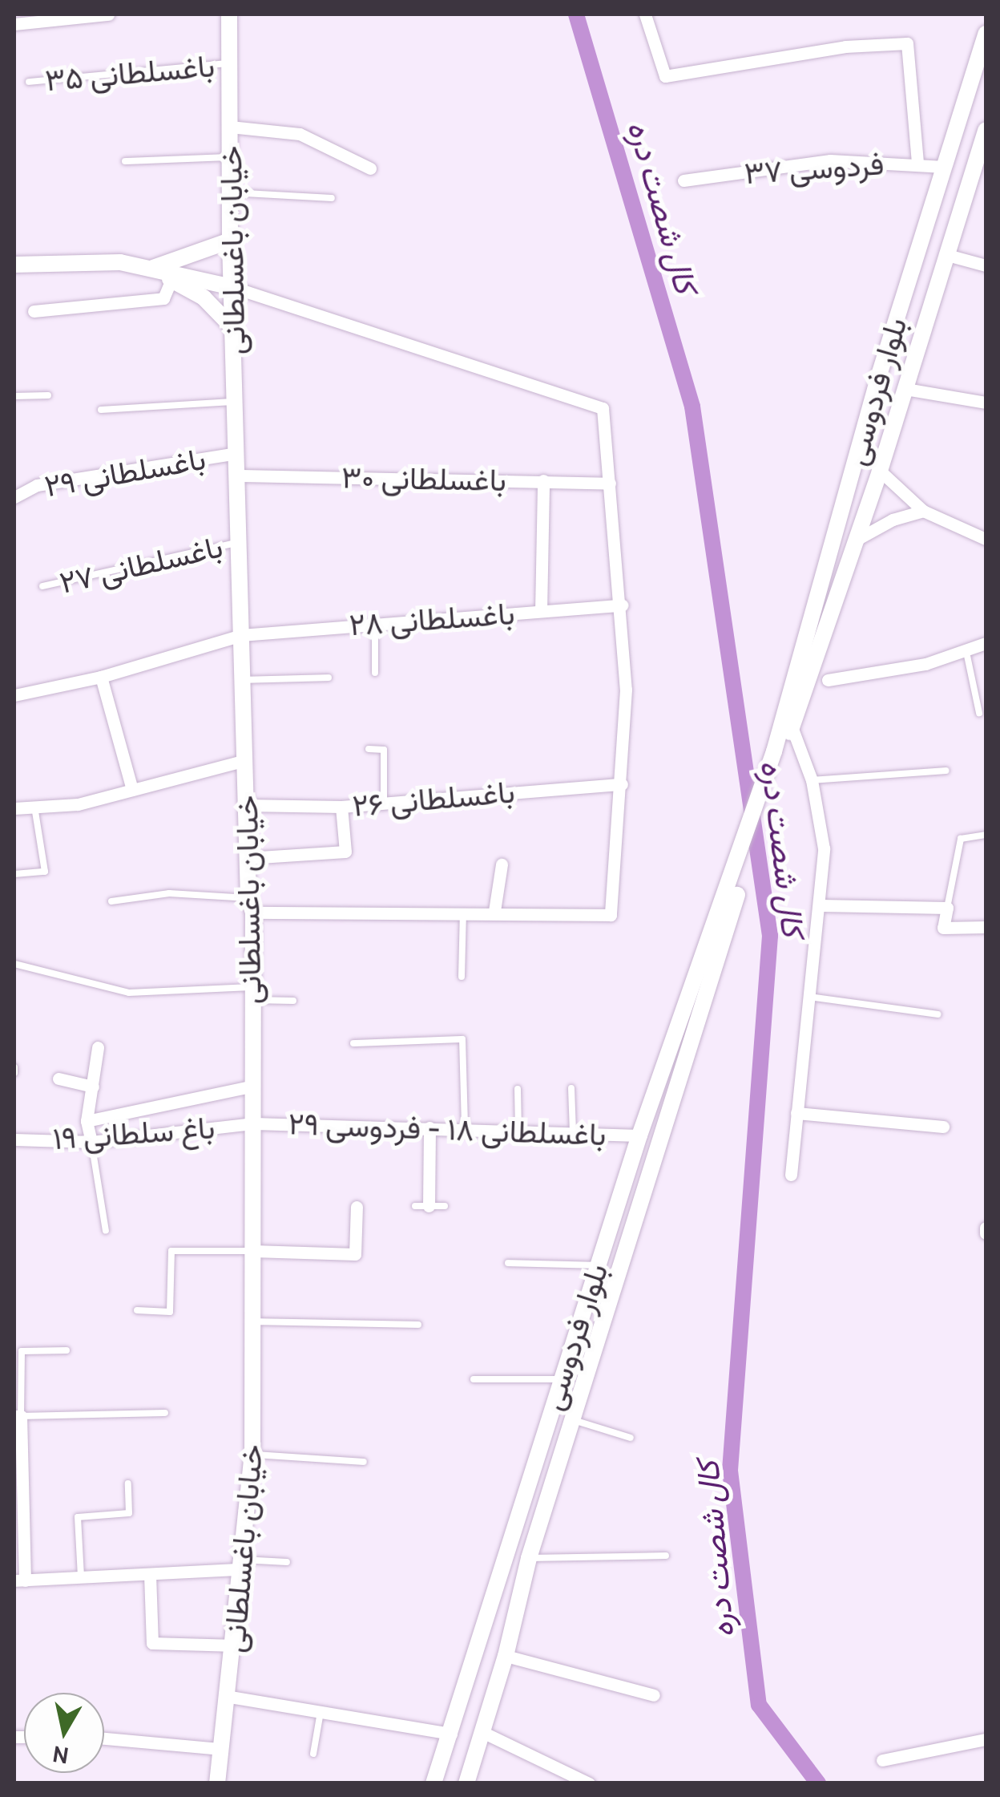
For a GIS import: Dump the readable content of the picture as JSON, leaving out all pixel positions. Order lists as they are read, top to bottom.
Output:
{
  "streets": {
    "main road": ["خیابان باغسلطانی", "بلوار فردوسی"],
    "street": [
      "فردوسی ۳۷",
      "باغسلطانی ۲۹",
      "باغسلطانی ۳۰",
      "باغسلطانی ۲۸",
      "باغسلطانی ۲۶",
      "باغسلطانی ۱۸ - فردوسی ۲۹",
      "باغ سلطانی ۱۹"
    ],
    "lane": ["باغسلطانی ۳۵", "باغسلطانی ۲۷"]
  },
  "crossings": [
    ["باغسلطانی ۳۵", "خیابان باغسلطانی"],
    ["فردوسی ۳۷", "بلوار فردوسی"],
    ["خیابان باغسلطانی", "باغسلطانی ۲۹"],
    ["خیابان باغسلطانی", "باغسلطانی ۳۰"],
    ["خیابان باغسلطانی", "باغسلطانی ۲۷"],
    ["خیابان باغسلطانی", "باغسلطانی ۲۸"],
    ["خیابان باغسلطانی", "باغسلطانی ۲۶"],
    ["خیابان باغسلطانی", "باغسلطانی ۱۸ - فردوسی ۲۹"],
    ["خیابان باغسلطانی", "باغ سلطانی ۱۹"],
    ["بلوار فردوسی", "باغسلطانی ۱۸ - فردوسی ۲۹"],
    ["باغسلطانی ۱۸ - فردوسی ۲۹", "باغ سلطانی ۱۹"]
  ],
  "water": ["کال شصت دره"],
  "north": "bottom"
}
